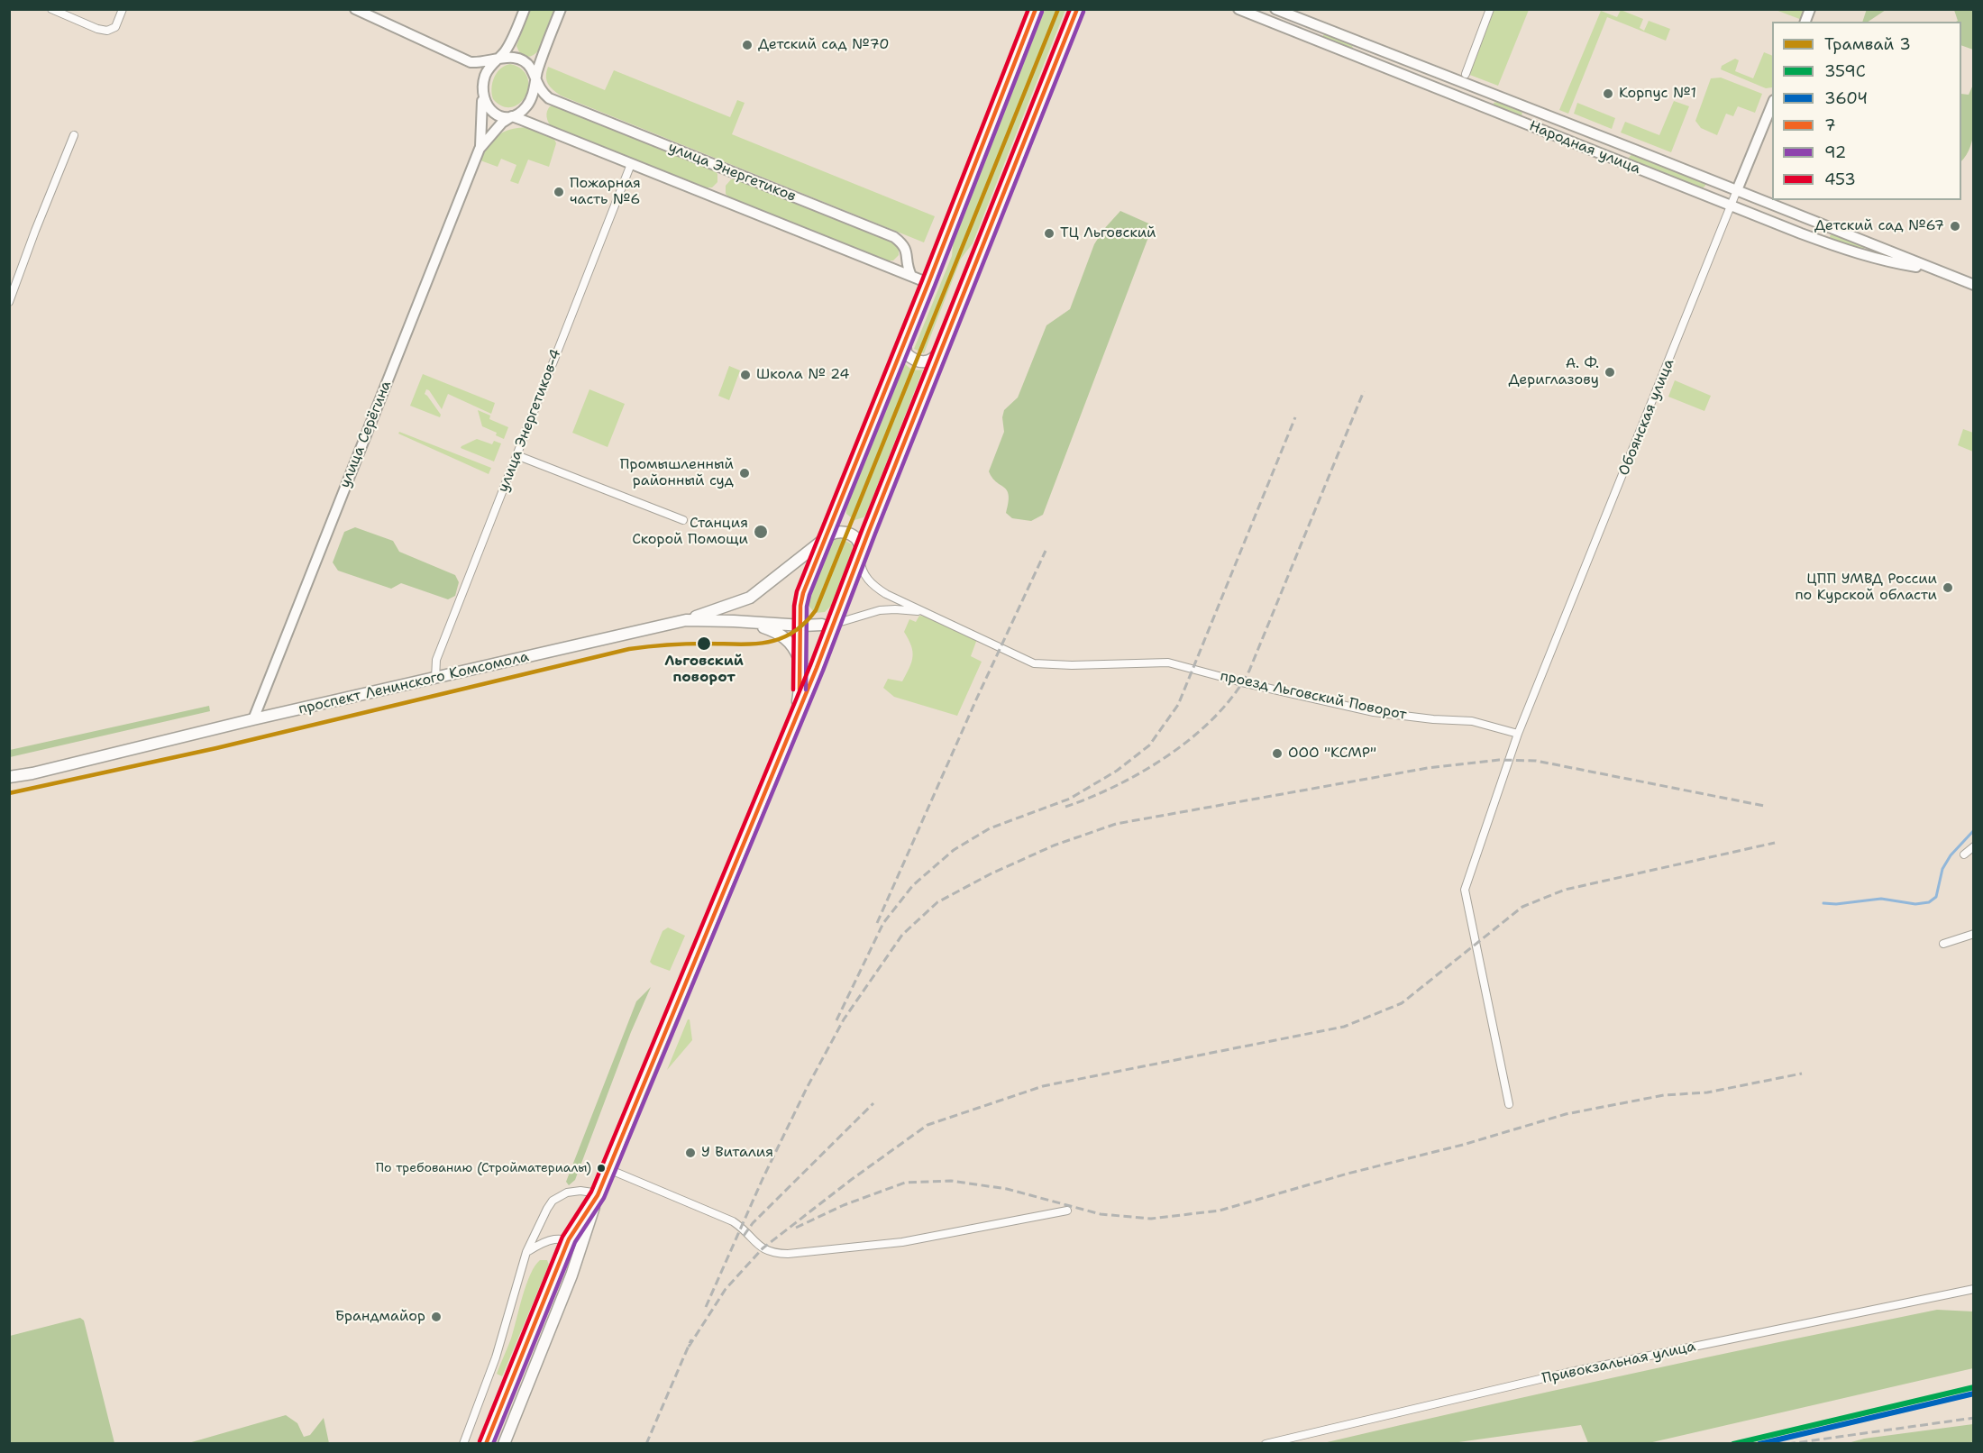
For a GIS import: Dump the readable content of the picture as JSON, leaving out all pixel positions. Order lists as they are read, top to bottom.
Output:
{
  "streets": {
    "main road": ["проспект Ленинского Комсомола"],
    "street": [
      "Народная улица",
      "улица Энергетиков",
      "Обоянская улица",
      "улица Энергетиков-4",
      "улица Серёгина",
      "проезд Льговский Поворот",
      "Привокзальная улица"
    ]
  },
  "crossings": [
    ["Народная улица", "Обоянская улица"],
    ["улица Энергетиков", "улица Энергетиков-4"],
    ["Обоянская улица", "проезд Льговский Поворот"],
    ["улица Энергетиков-4", "проспект Ленинского Комсомола"],
    ["улица Серёгина", "проспект Ленинского Комсомола"]
  ],
  "places": [
    "Детский сад №70",
    "Корпус №1",
    "Пожарная часть №6",
    "Детский сад №67",
    "ТЦ Льговский",
    "А. Ф. Дериглазову",
    "Школа № 24",
    "Промышленный районный суд",
    "Станция Скорой Помощи",
    "ЦПП УМВД России по Курской области",
    "Льговский поворот",
    "ООО \"КСМР\"",
    "У Виталия",
    "По требованию (Стройматериалы)",
    "Брандмайор"
  ],
  "lines": [
    "tram line 3",
    "transit line 7",
    "transit line 453",
    "transit line 92",
    "transit line 359С",
    "transit line 360Ч"
  ],
  "legend": [
    "Трамвай 3",
    "359С",
    "360Ч",
    "7",
    "92",
    "453"
  ]
}
